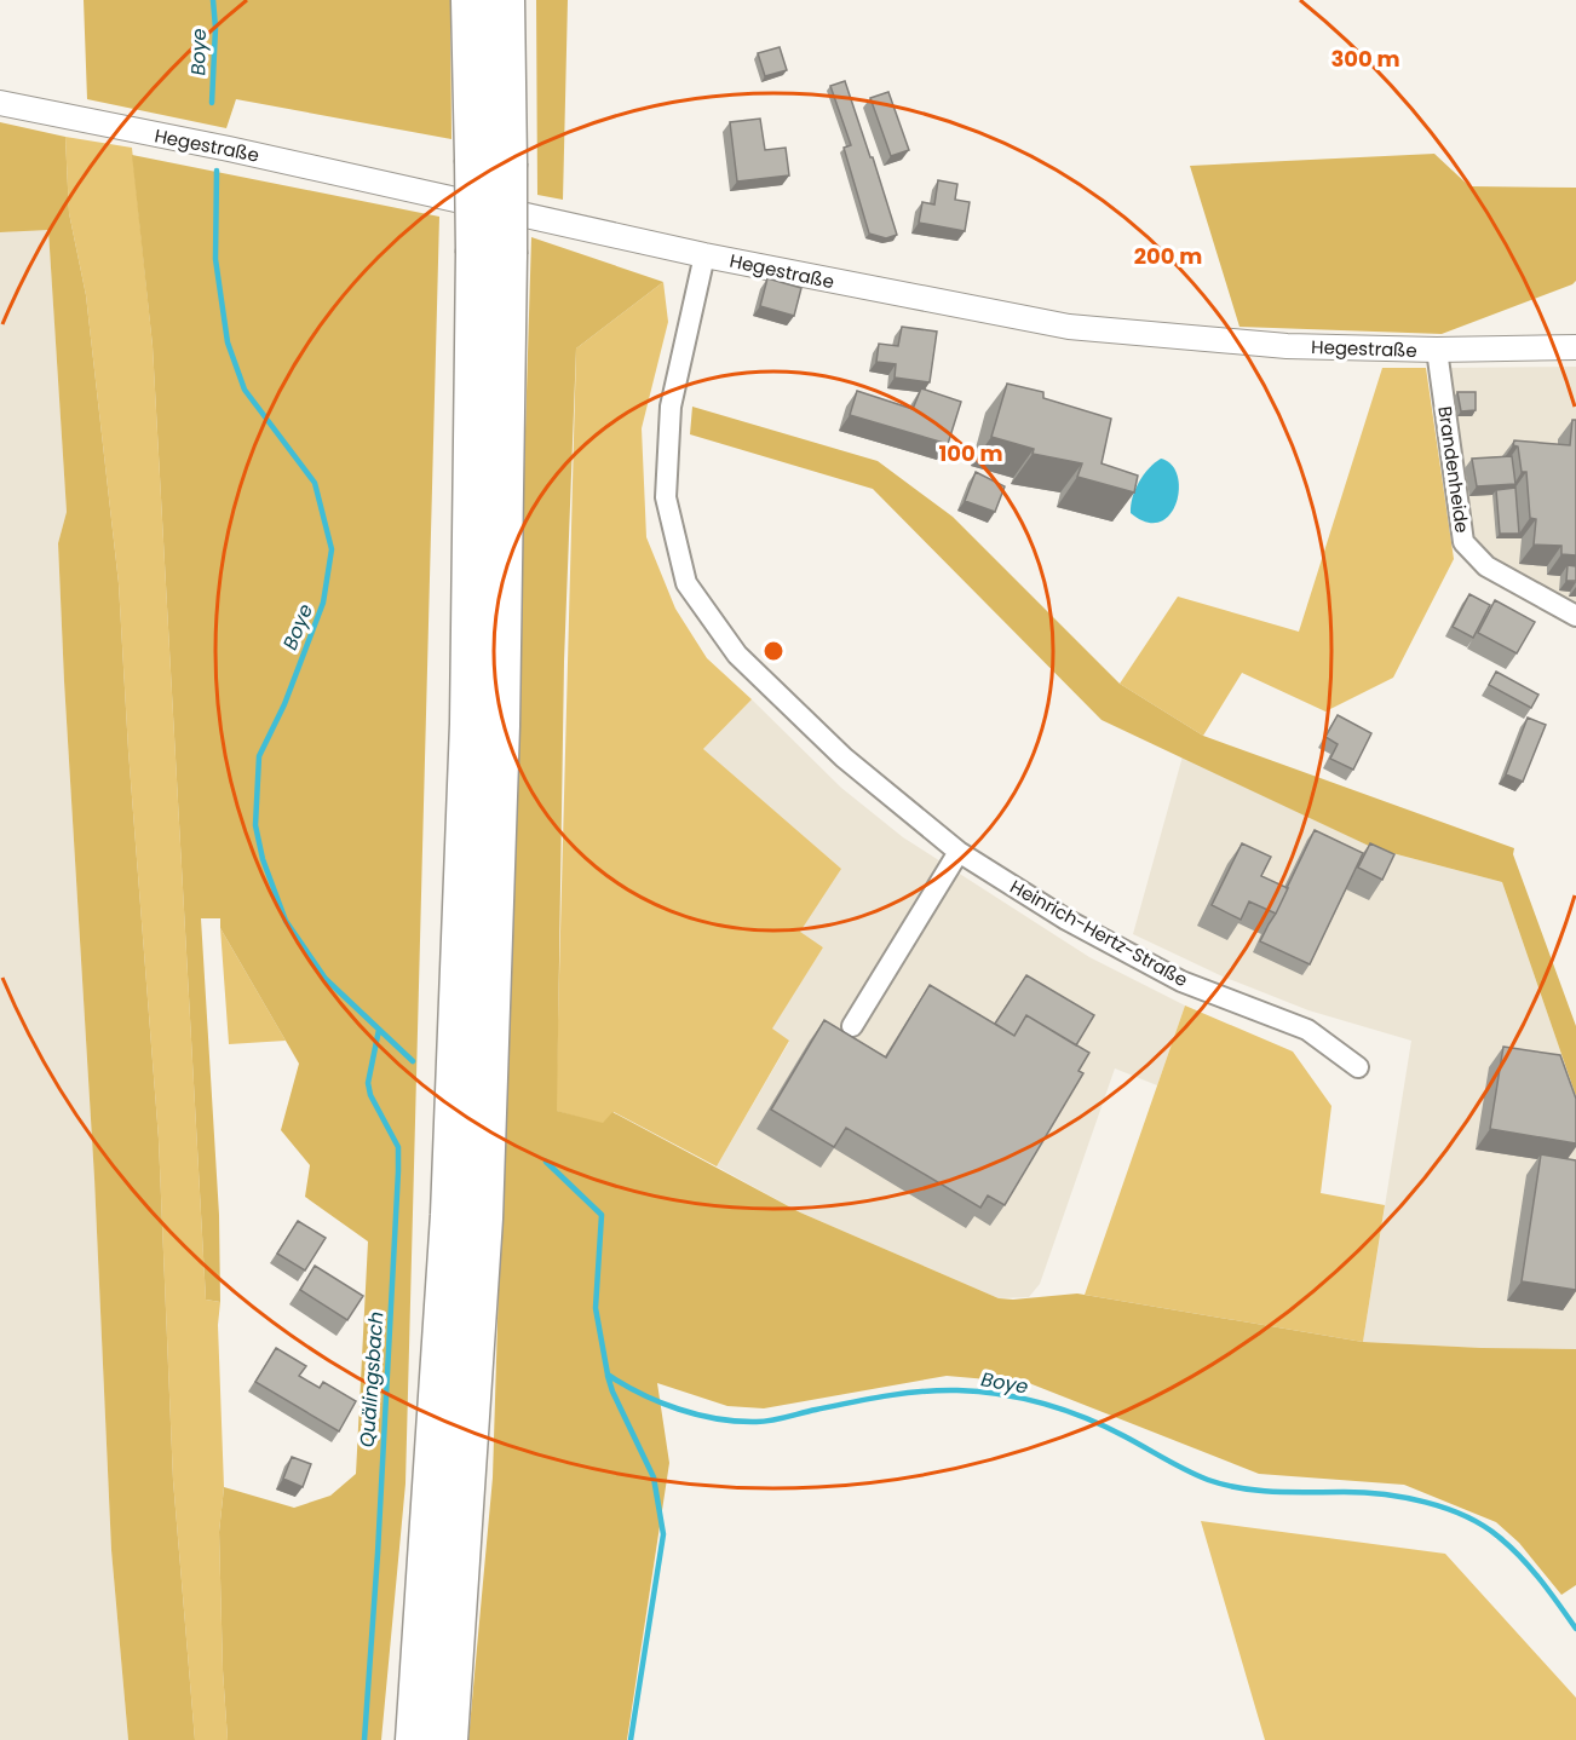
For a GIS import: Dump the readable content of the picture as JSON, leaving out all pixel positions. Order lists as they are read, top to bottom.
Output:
{
  "streets": {
    "street": ["Hegestraße", "Brandenheide", "Heinrich-Hertz-Straße"]
  },
  "crossings": [
    ["Hegestraße", "Brandenheide"],
    ["Hegestraße", "Heinrich-Hertz-Straße"]
  ],
  "water": ["Boye", "Quälingsbach"],
  "rings": ["300 m", "200 m", "100 m"]
}
